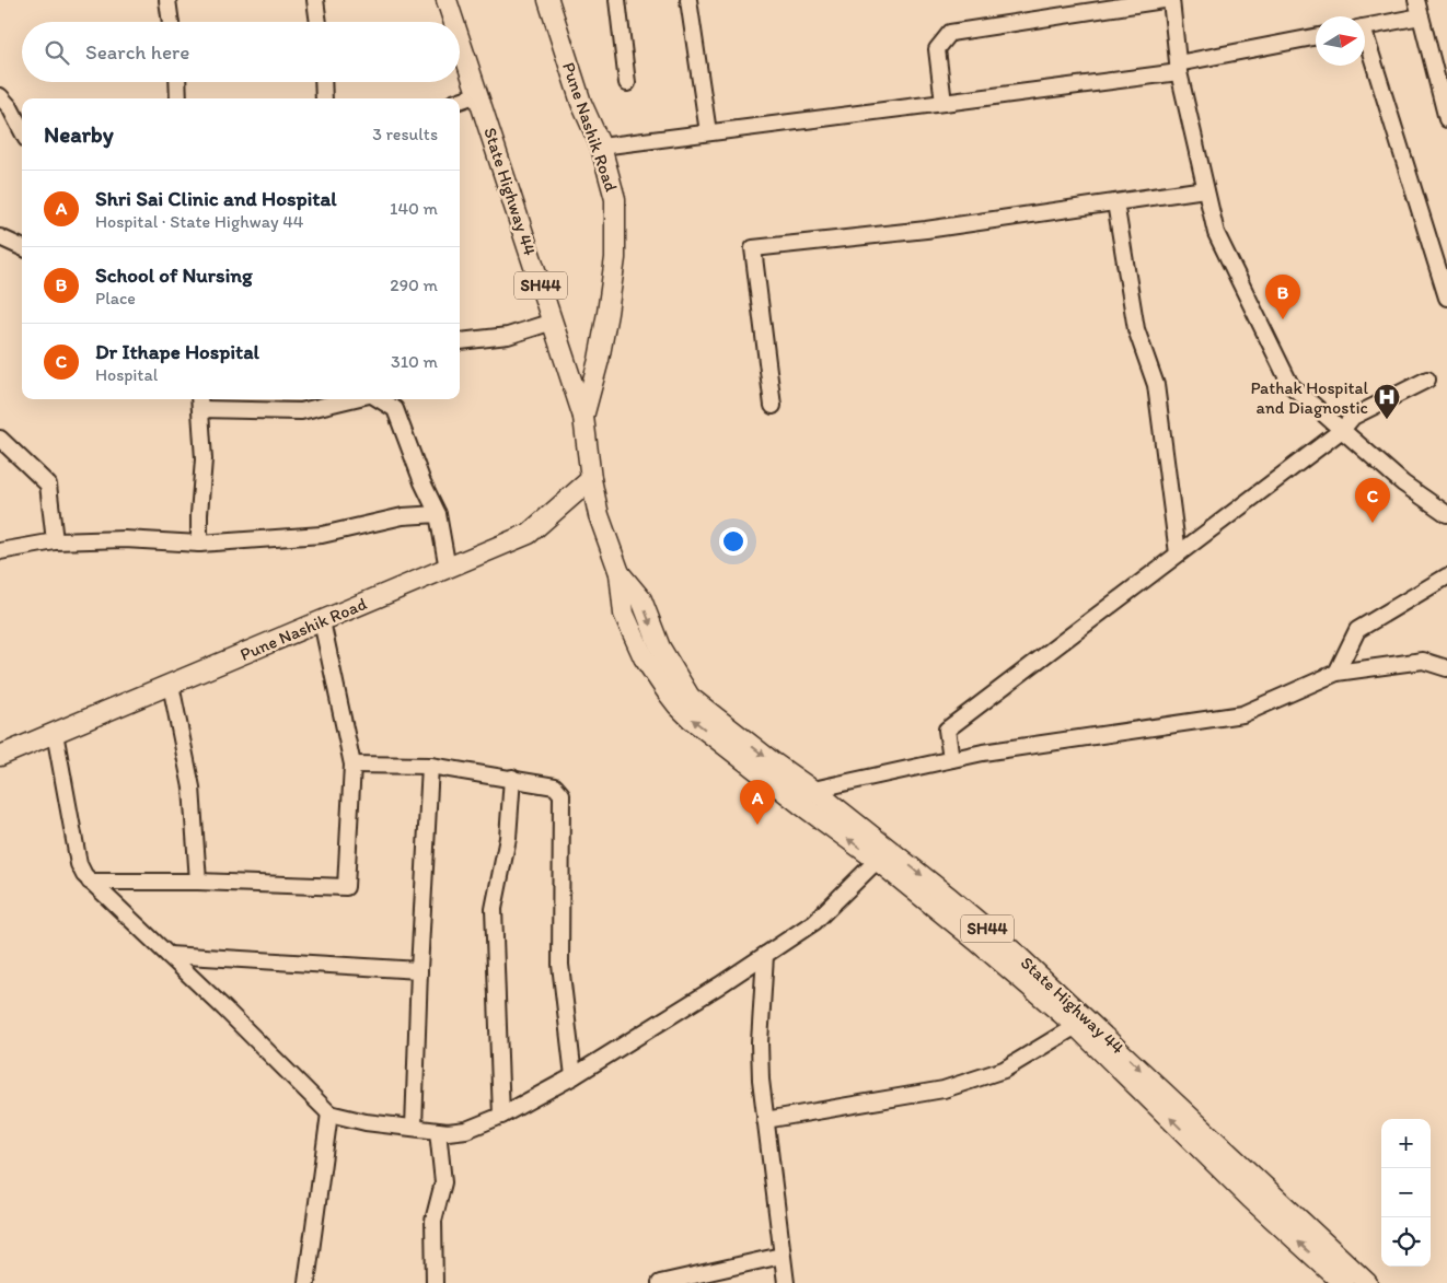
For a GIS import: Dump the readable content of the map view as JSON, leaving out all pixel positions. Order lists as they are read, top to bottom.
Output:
{
  "streets": {
    "main road": ["Pune Nashik Road", "State Highway 44", "SH44"]
  },
  "crossings": [
    ["Pune Nashik Road", "State Highway 44"]
  ],
  "places": {
    "hospital": ["Pathak Hospital and Diagnostic"]
  },
  "north": "right",
  "page": {
    "search": "Search here",
    "heading": ["Nearby", "3 results"],
    "list": [
      {
        "mark": "A",
        "name": "Shri Sai Clinic and Hospital",
        "note": "Hospital · State Highway 44",
        "value": "140 m"
      },
      {
        "mark": "B",
        "name": "School of Nursing",
        "note": "Place",
        "value": "290 m"
      },
      {
        "mark": "C",
        "name": "Dr Ithape Hospital",
        "note": "Hospital",
        "value": "310 m"
      }
    ],
    "pins": ["B", "C", "A"],
    "map_buttons": ["+", "−"]
  }
}
